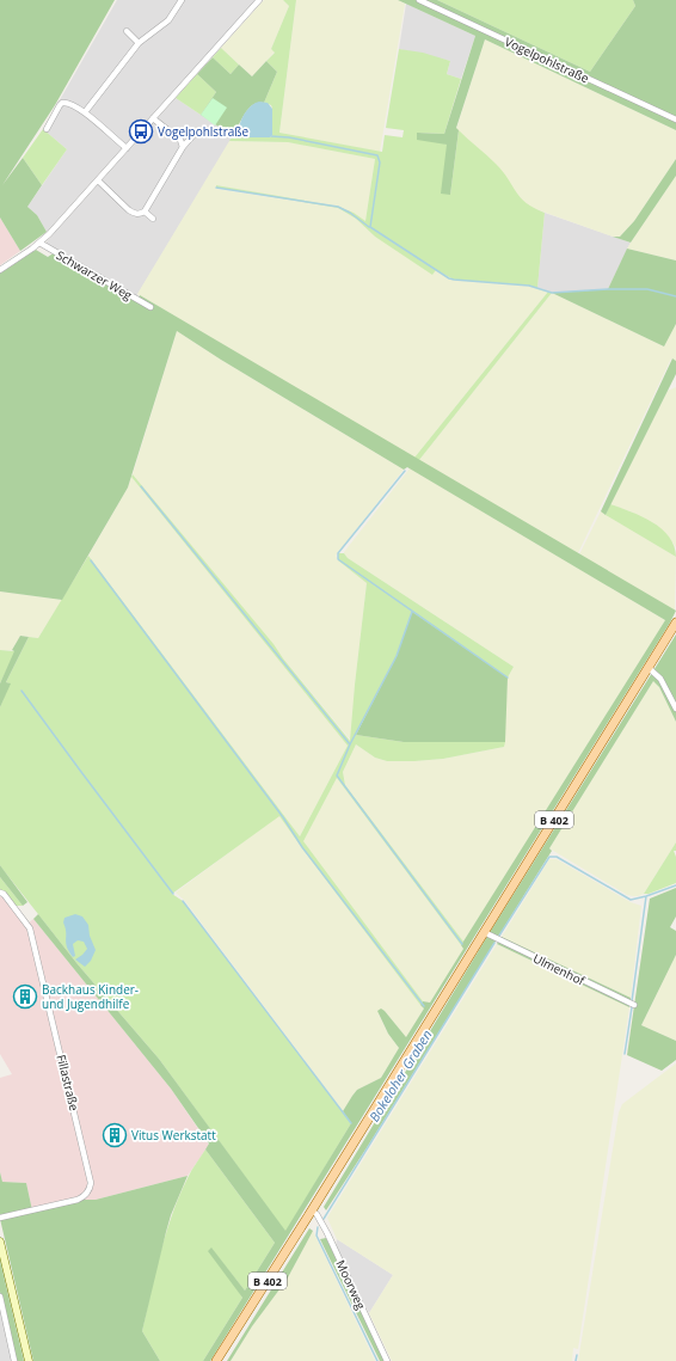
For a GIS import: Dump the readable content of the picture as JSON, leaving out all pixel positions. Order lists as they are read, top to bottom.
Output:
{
  "streets": {
    "main road": ["B 402"],
    "street": [
      "Vogelpohlstraße",
      "Schwarzer Weg",
      "Ulmenhof",
      "Fillastraße",
      "Moorweg"
    ]
  },
  "crossings": [
    ["B 402", "Ulmenhof"],
    ["B 402", "Moorweg"]
  ],
  "water": ["Bokeloher Graben"],
  "places": {
    "bus stop": ["Vogelpohlstraße"],
    "building": ["Backhaus Kinder- und Jugendhilfe", "Vitus Werkstatt"]
  }
}
